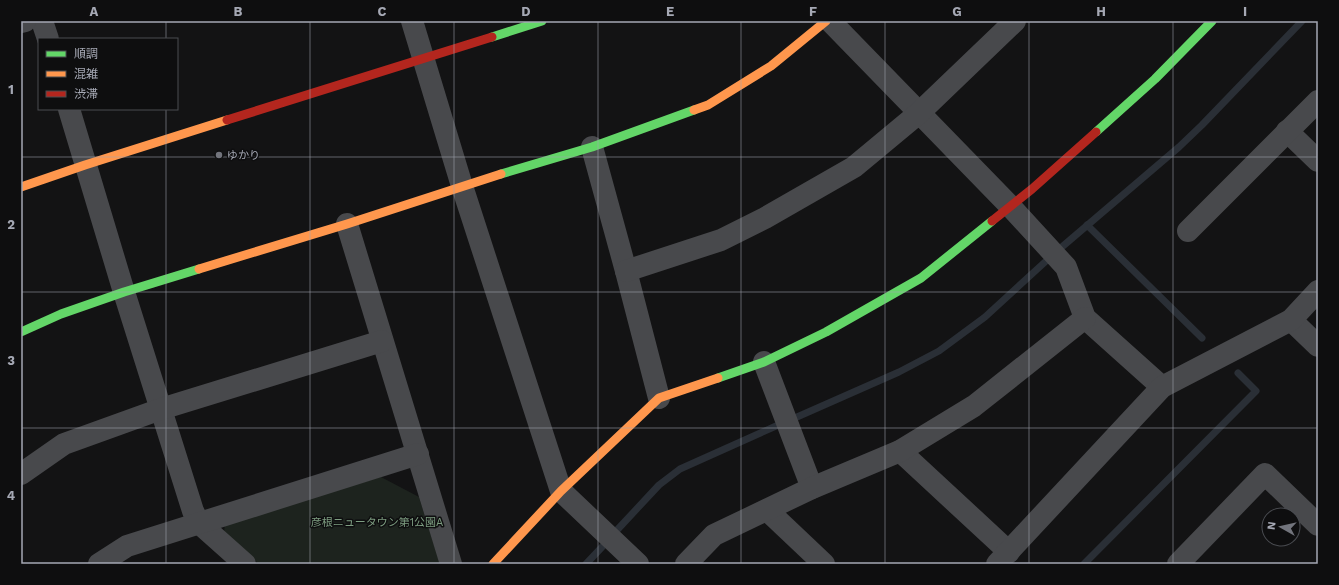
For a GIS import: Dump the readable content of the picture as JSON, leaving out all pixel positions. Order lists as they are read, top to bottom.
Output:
{
  "parks": ["彦根ニュータウン第1公園A"],
  "places": ["ゆかり"],
  "legend": ["順調", "混雑", "渋滞"],
  "north": "left",
  "grid": {
    "columns": [
      "A",
      "B",
      "C",
      "D",
      "E",
      "F",
      "G",
      "H",
      "I"
    ],
    "rows": [
      "1",
      "2",
      "3",
      "4"
    ]
  }
}
